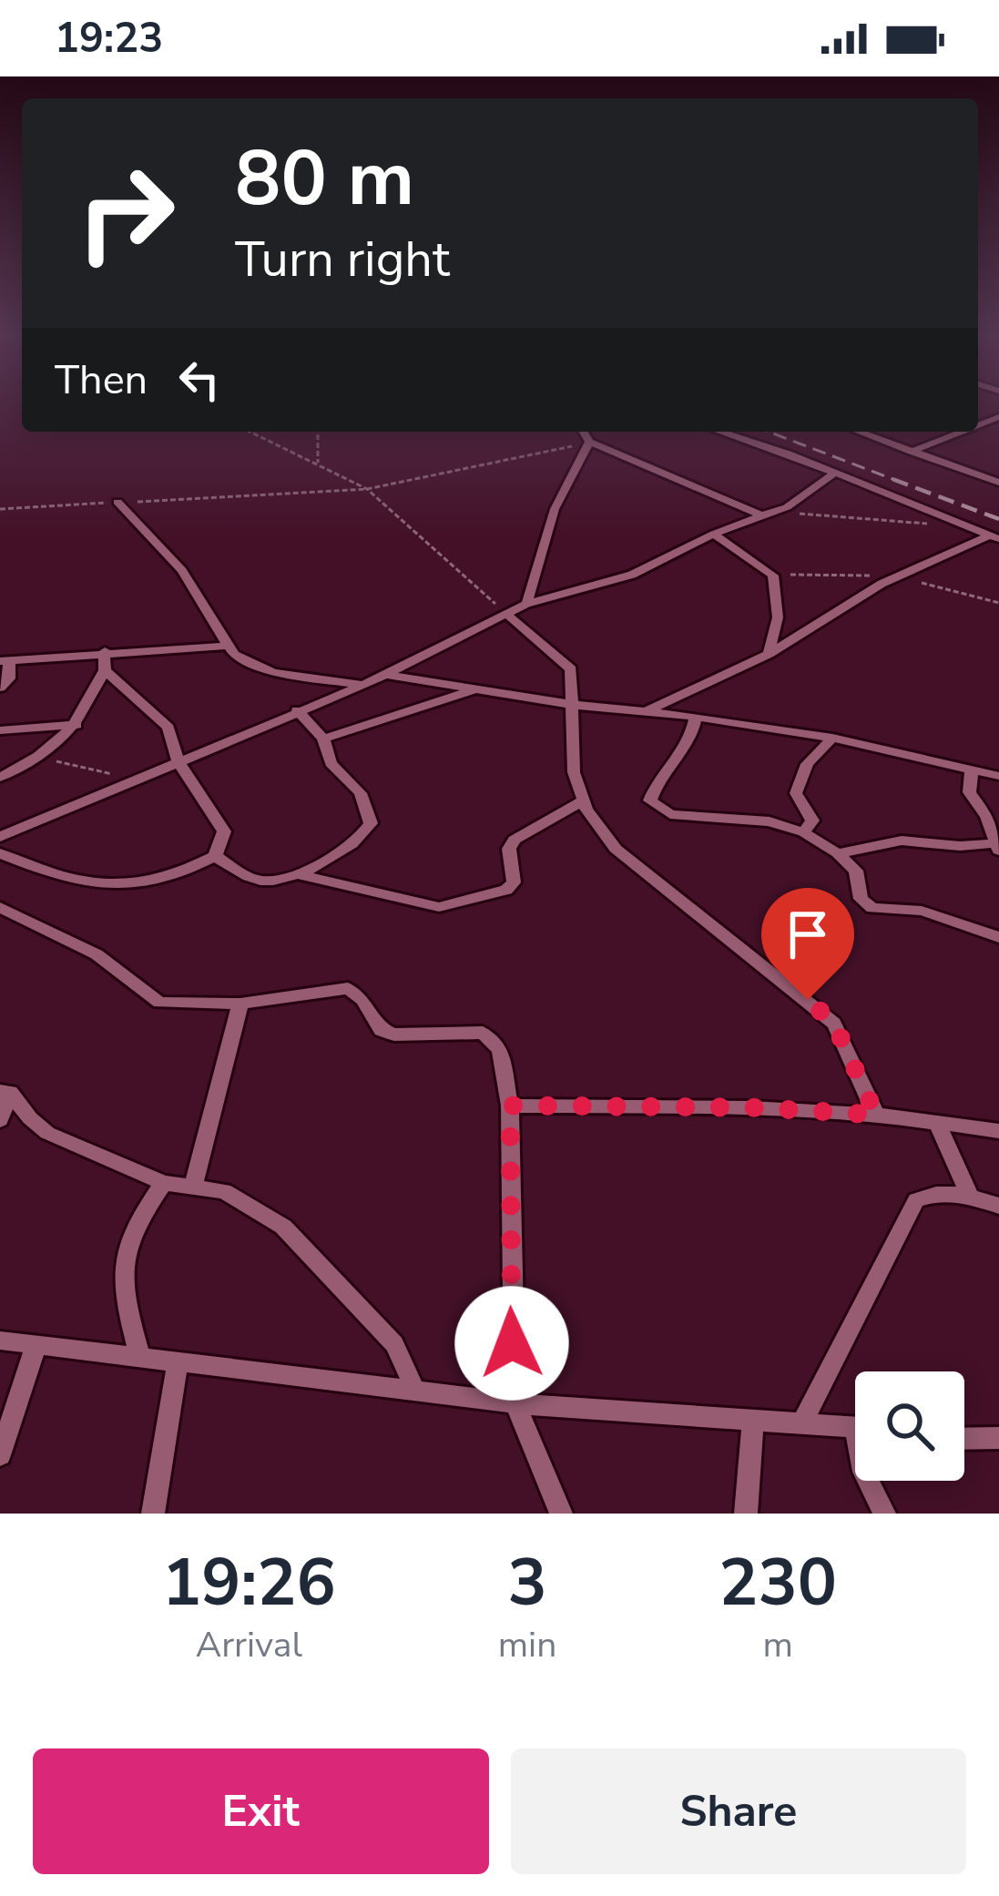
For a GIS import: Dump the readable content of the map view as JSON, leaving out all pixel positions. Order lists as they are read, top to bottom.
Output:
{
  "page": {
    "status": "19:23",
    "turn": ["80 m", "Turn right"],
    "then": "Then",
    "eta": [
      "19:26",
      "Arrival",
      "3",
      "min",
      "230",
      "m"
    ],
    "buttons": ["Exit", "Share"]
  }
}
